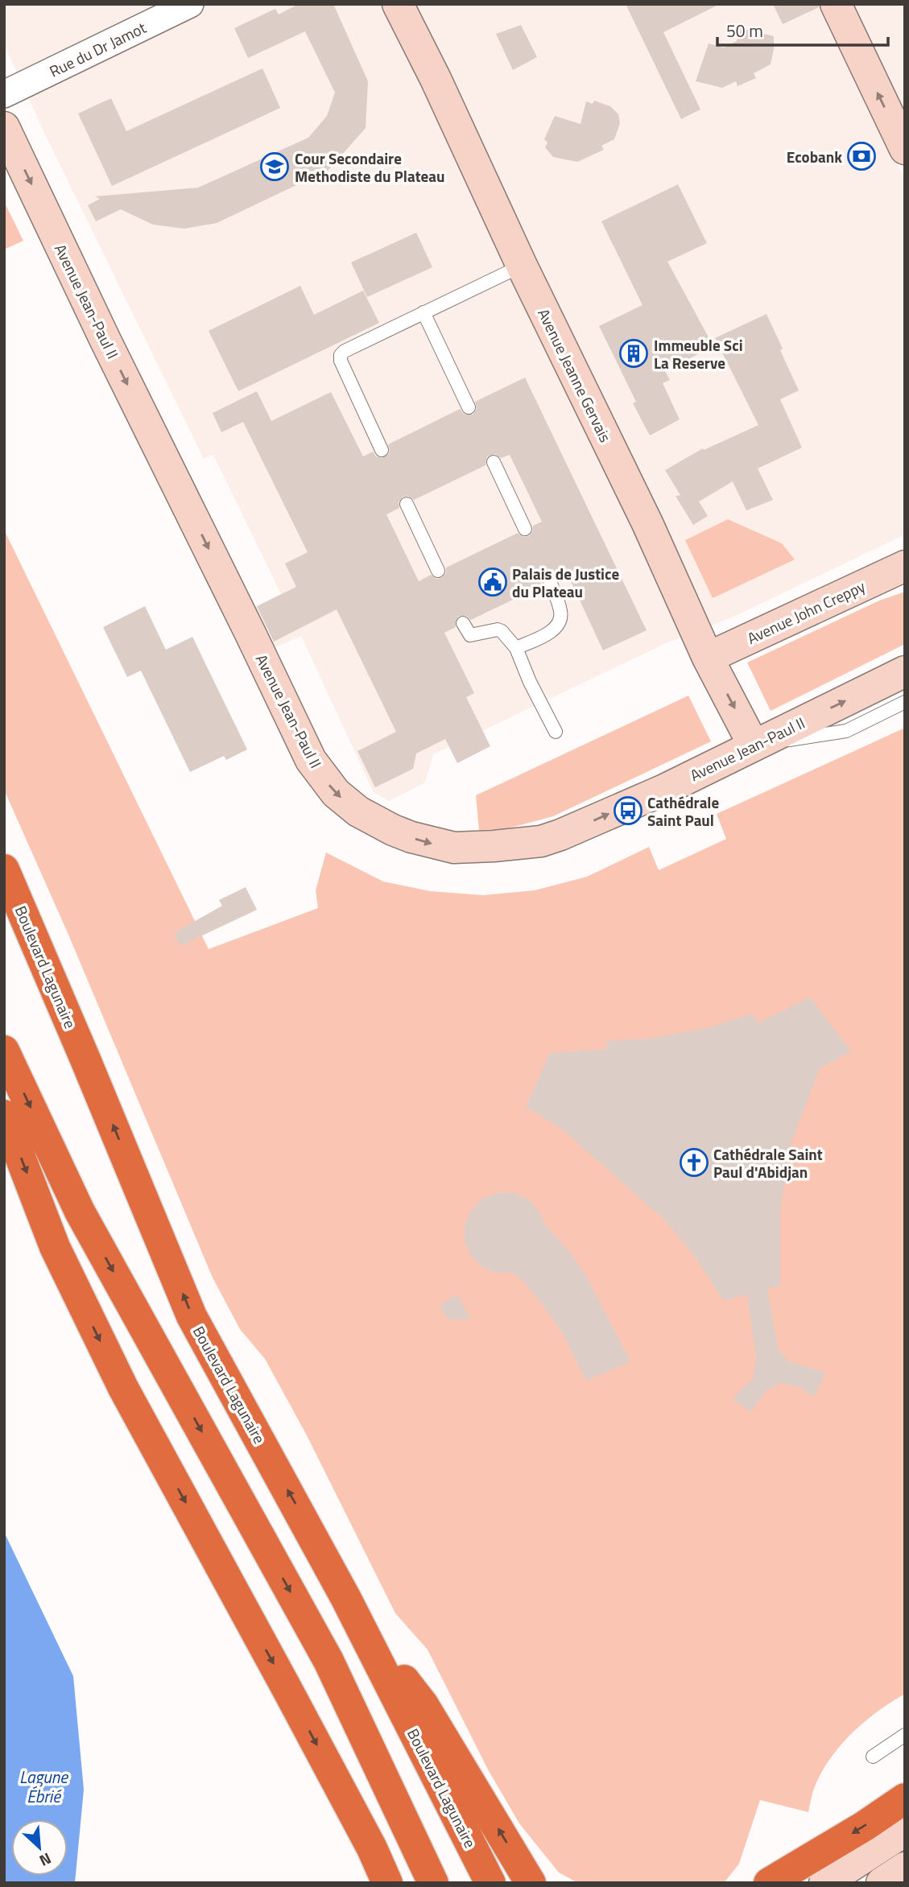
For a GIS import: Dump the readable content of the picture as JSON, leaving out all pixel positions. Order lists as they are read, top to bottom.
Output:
{
  "streets": {
    "highway": ["Boulevard Lagunaire"],
    "main road": ["Avenue Jean-Paul II", "Avenue Jeanne Gervais", "Avenue John Creppy"],
    "street": ["Rue du Dr Jamot"]
  },
  "crossings": [
    ["Avenue Jean-Paul II", "Avenue Jeanne Gervais"],
    ["Avenue Jeanne Gervais", "Avenue John Creppy"]
  ],
  "water": ["Lagune Ébrié"],
  "places": {
    "bank": ["Ecobank"],
    "school or university": ["Cour Secondaire Methodiste du Plateau"],
    "building": ["Immeuble Sci La Reserve"],
    "public building": ["Palais de Justice du Plateau"],
    "bus stop": ["Cathédrale Saint Paul"],
    "church": ["Cathédrale Saint Paul d'Abidjan"]
  },
  "scale_bar": "50 m",
  "north": "bottom right"
}
